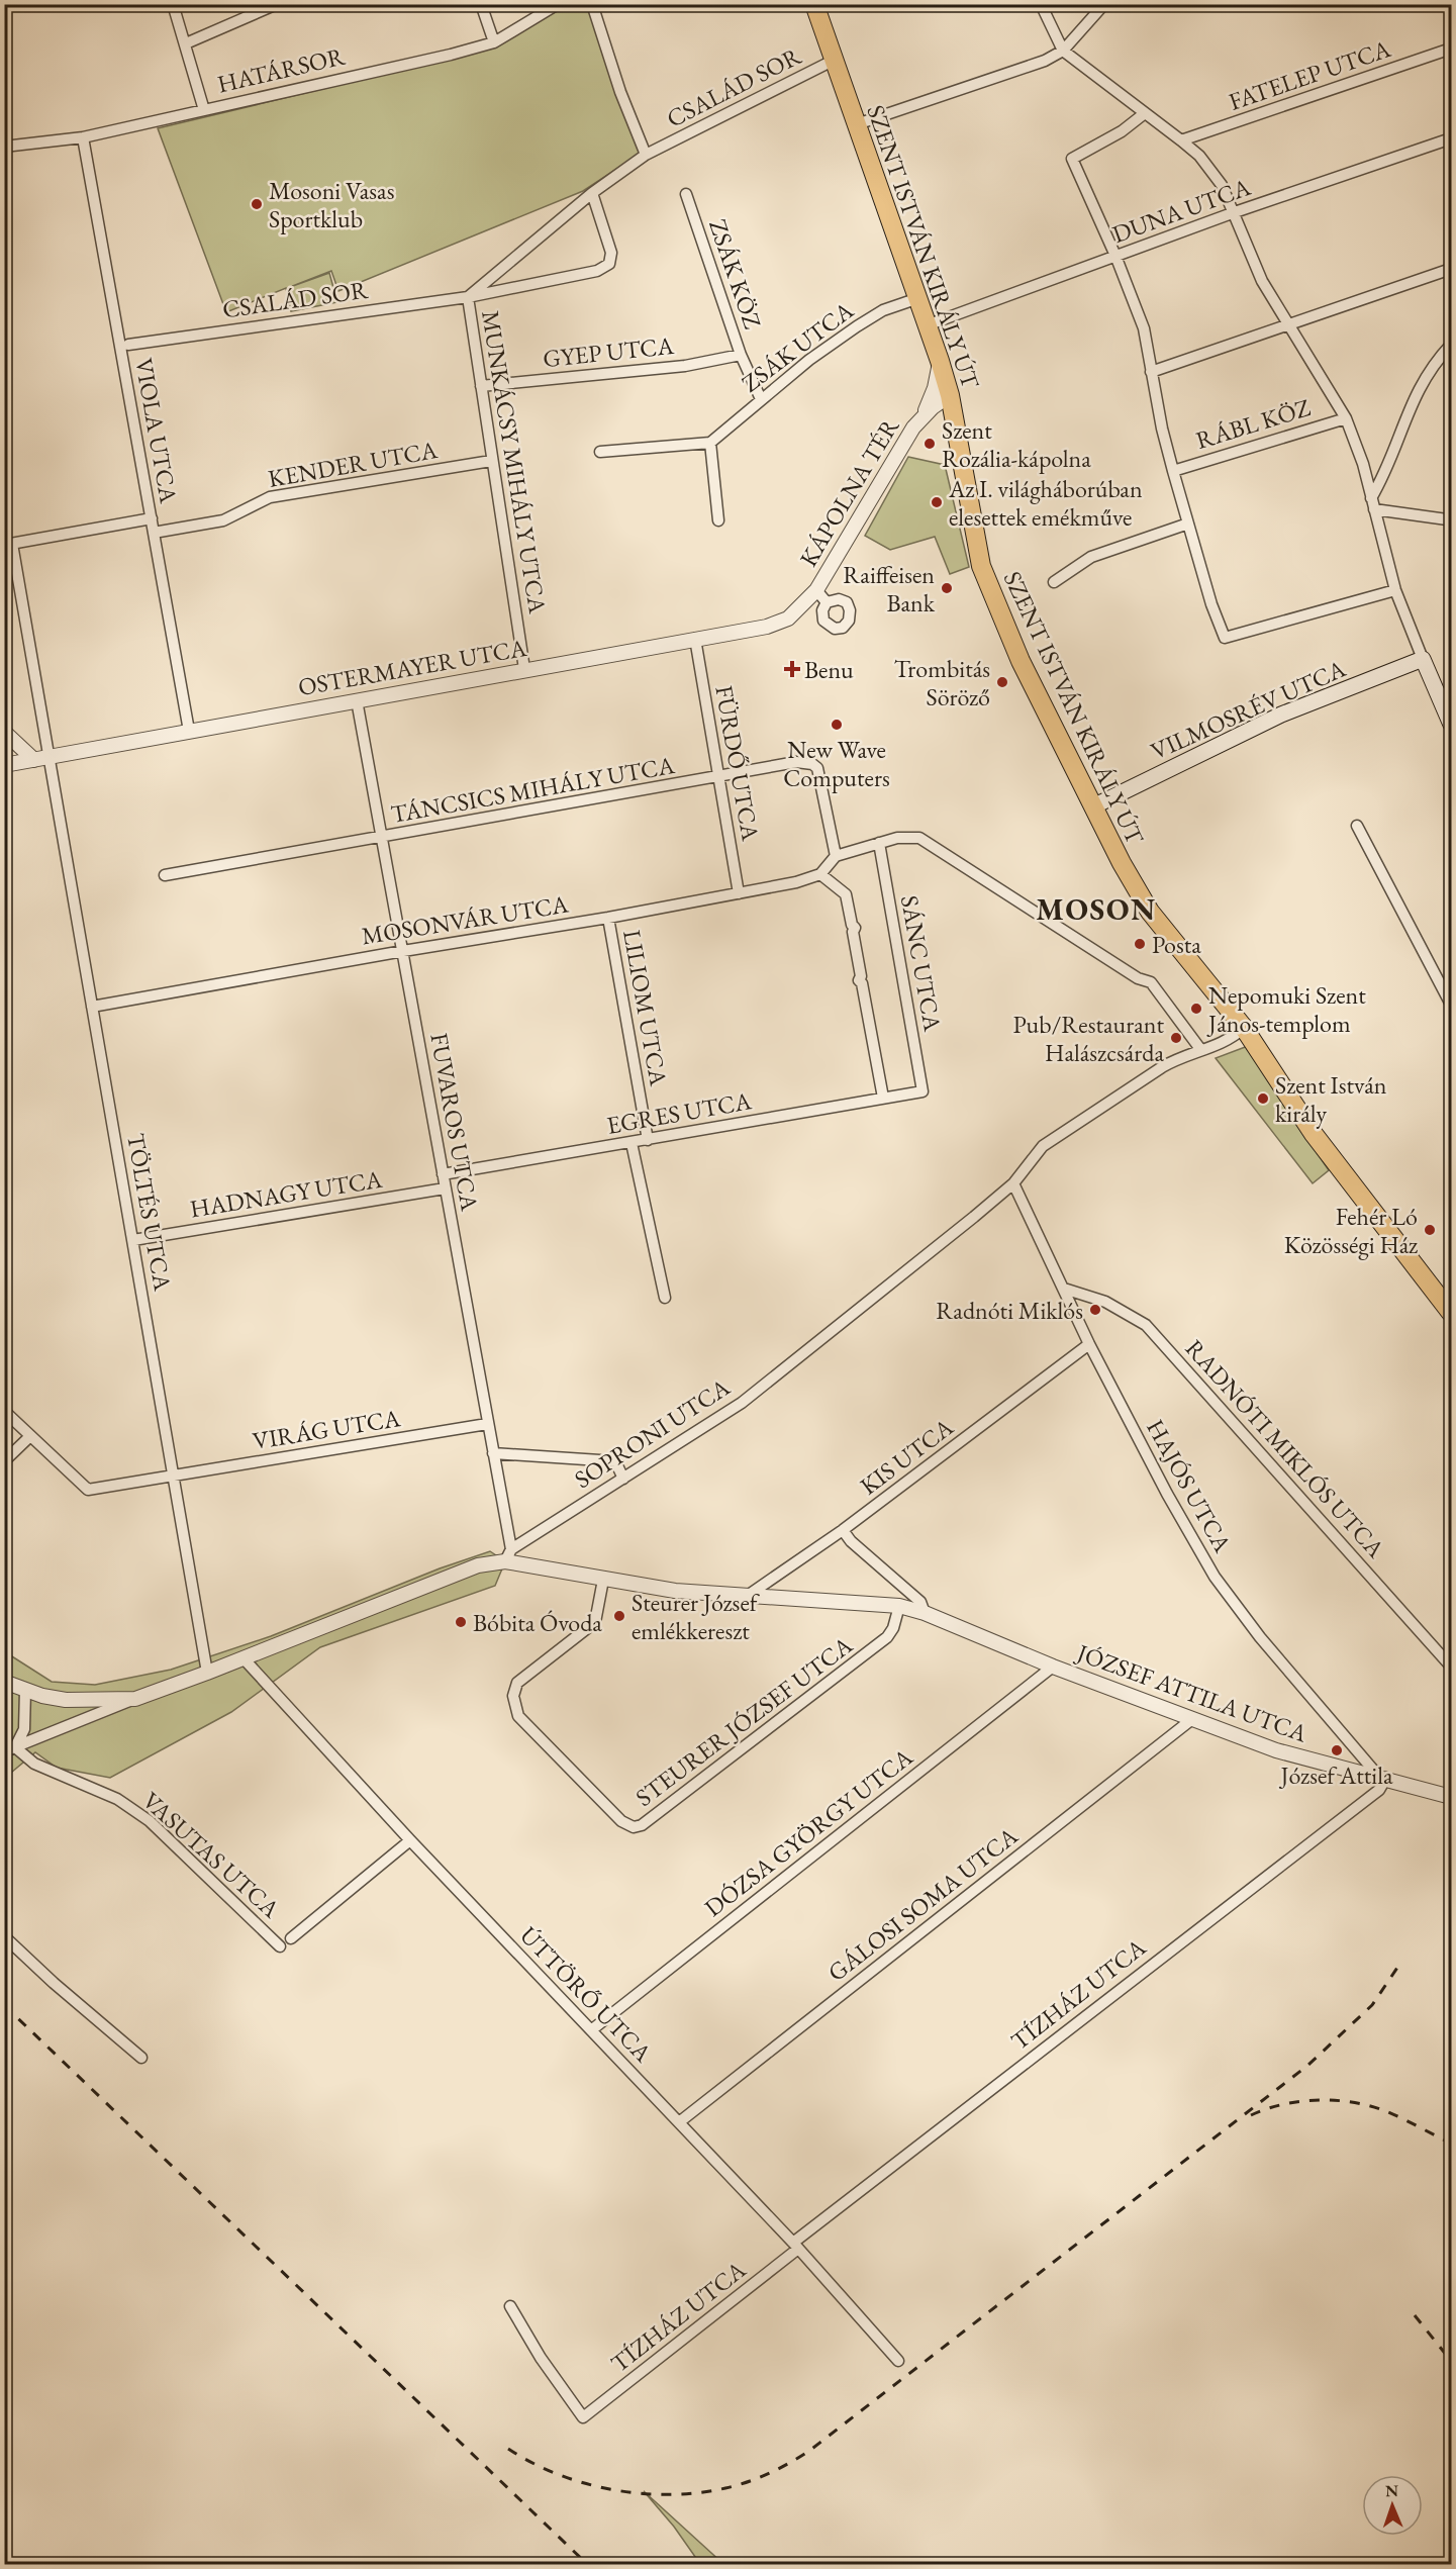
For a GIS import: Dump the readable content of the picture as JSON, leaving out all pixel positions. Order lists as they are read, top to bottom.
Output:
{
  "streets": {
    "main road": ["SZENT ISTVÁN KIRÁLY ÚT", "VILMOSRÉV UTCA"],
    "street": [
      "HATÁRSOR",
      "FATELEP UTCA",
      "CSALÁD SOR",
      "DUNA UTCA",
      "ZSÁK KÖZ",
      "ZSÁK UTCA",
      "GYEP UTCA",
      "RÁBL KÖZ",
      "VIOLA UTCA",
      "MUNKÁCSY MIHÁLY UTCA",
      "KENDER UTCA",
      "KÁPOLNA TÉR",
      "OSTERMAYER UTCA",
      "FÜRDŐ UTCA",
      "TÁNCSICS MIHÁLY UTCA",
      "MOSONVÁR UTCA",
      "SÁNC UTCA",
      "LILIOM UTCA",
      "EGRES UTCA",
      "FUVAROS UTCA",
      "HADNAGY UTCA",
      "TÖLTÉS UTCA",
      "VIRÁG UTCA",
      "SOPRONI UTCA",
      "RADNÓTI MIKLÓS UTCA",
      "KIS UTCA",
      "HAJÓS UTCA",
      "JÓZSEF ATTILA UTCA",
      "STEURER JÓZSEF UTCA",
      "DÓZSA GYÖRGY UTCA",
      "VASUTAS UTCA",
      "GÁLOSI SOMA UTCA",
      "ÚTTÖRŐ UTCA",
      "TÍZHÁZ UTCA"
    ]
  },
  "crossings": [
    ["HATÁRSOR", "VIOLA UTCA"],
    ["CSALÁD SOR", "SZENT ISTVÁN KIRÁLY ÚT"],
    ["CSALÁD SOR", "MUNKÁCSY MIHÁLY UTCA"],
    ["DUNA UTCA", "SZENT ISTVÁN KIRÁLY ÚT"],
    ["SZENT ISTVÁN KIRÁLY ÚT", "ZSÁK UTCA"],
    ["SZENT ISTVÁN KIRÁLY ÚT", "KÁPOLNA TÉR"],
    ["SZENT ISTVÁN KIRÁLY ÚT", "VILMOSRÉV UTCA"],
    ["SZENT ISTVÁN KIRÁLY ÚT", "SOPRONI UTCA"],
    ["ZSÁK KÖZ", "ZSÁK UTCA"],
    ["ZSÁK KÖZ", "GYEP UTCA"],
    ["GYEP UTCA", "MUNKÁCSY MIHÁLY UTCA"],
    ["VIOLA UTCA", "KENDER UTCA"],
    ["VIOLA UTCA", "OSTERMAYER UTCA"],
    ["MUNKÁCSY MIHÁLY UTCA", "KENDER UTCA"],
    ["MUNKÁCSY MIHÁLY UTCA", "OSTERMAYER UTCA"],
    ["KÁPOLNA TÉR", "OSTERMAYER UTCA"],
    ["OSTERMAYER UTCA", "FÜRDŐ UTCA"],
    ["OSTERMAYER UTCA", "FUVAROS UTCA"],
    ["OSTERMAYER UTCA", "TÖLTÉS UTCA"],
    ["FÜRDŐ UTCA", "TÁNCSICS MIHÁLY UTCA"],
    ["FÜRDŐ UTCA", "MOSONVÁR UTCA"],
    ["TÁNCSICS MIHÁLY UTCA", "FUVAROS UTCA"],
    ["MOSONVÁR UTCA", "LILIOM UTCA"],
    ["MOSONVÁR UTCA", "FUVAROS UTCA"],
    ["MOSONVÁR UTCA", "TÖLTÉS UTCA"],
    ["SÁNC UTCA", "EGRES UTCA"],
    ["LILIOM UTCA", "EGRES UTCA"],
    ["EGRES UTCA", "FUVAROS UTCA"],
    ["FUVAROS UTCA", "HADNAGY UTCA"],
    ["FUVAROS UTCA", "VIRÁG UTCA"],
    ["FUVAROS UTCA", "SOPRONI UTCA"],
    ["FUVAROS UTCA", "JÓZSEF ATTILA UTCA"],
    ["HADNAGY UTCA", "TÖLTÉS UTCA"],
    ["TÖLTÉS UTCA", "VIRÁG UTCA"],
    ["TÖLTÉS UTCA", "SOPRONI UTCA"],
    ["SOPRONI UTCA", "HAJÓS UTCA"],
    ["SOPRONI UTCA", "JÓZSEF ATTILA UTCA"],
    ["SOPRONI UTCA", "ÚTTÖRŐ UTCA"],
    ["RADNÓTI MIKLÓS UTCA", "HAJÓS UTCA"],
    ["KIS UTCA", "HAJÓS UTCA"],
    ["KIS UTCA", "JÓZSEF ATTILA UTCA"],
    ["HAJÓS UTCA", "JÓZSEF ATTILA UTCA"],
    ["HAJÓS UTCA", "TÍZHÁZ UTCA"],
    ["JÓZSEF ATTILA UTCA", "STEURER JÓZSEF UTCA"],
    ["JÓZSEF ATTILA UTCA", "DÓZSA GYÖRGY UTCA"],
    ["JÓZSEF ATTILA UTCA", "GÁLOSI SOMA UTCA"],
    ["JÓZSEF ATTILA UTCA", "TÍZHÁZ UTCA"],
    ["DÓZSA GYÖRGY UTCA", "ÚTTÖRŐ UTCA"],
    ["VASUTAS UTCA", "ÚTTÖRŐ UTCA"],
    ["GÁLOSI SOMA UTCA", "ÚTTÖRŐ UTCA"],
    ["ÚTTÖRŐ UTCA", "TÍZHÁZ UTCA"]
  ],
  "districts": ["MOSON"],
  "places": {
    "other": [
      "Mosoni Vasas Sportklub",
      "Szent Rozália-kápolna",
      "Az I. világháborúban elesettek emékműve",
      "Raiffeisen Bank",
      "Trombitás Söröző",
      "New Wave Computers",
      "Posta",
      "Nepomuki Szent János-templom",
      "Pub/Restaurant Halászcsárda",
      "Szent István király",
      "Fehér Ló Közösségi Ház",
      "Radnóti Miklós",
      "Steurer József emlékkereszt",
      "Bóbita Óvoda",
      "József Attila"
    ],
    "health": ["Benu"]
  },
  "north": "top"
}
